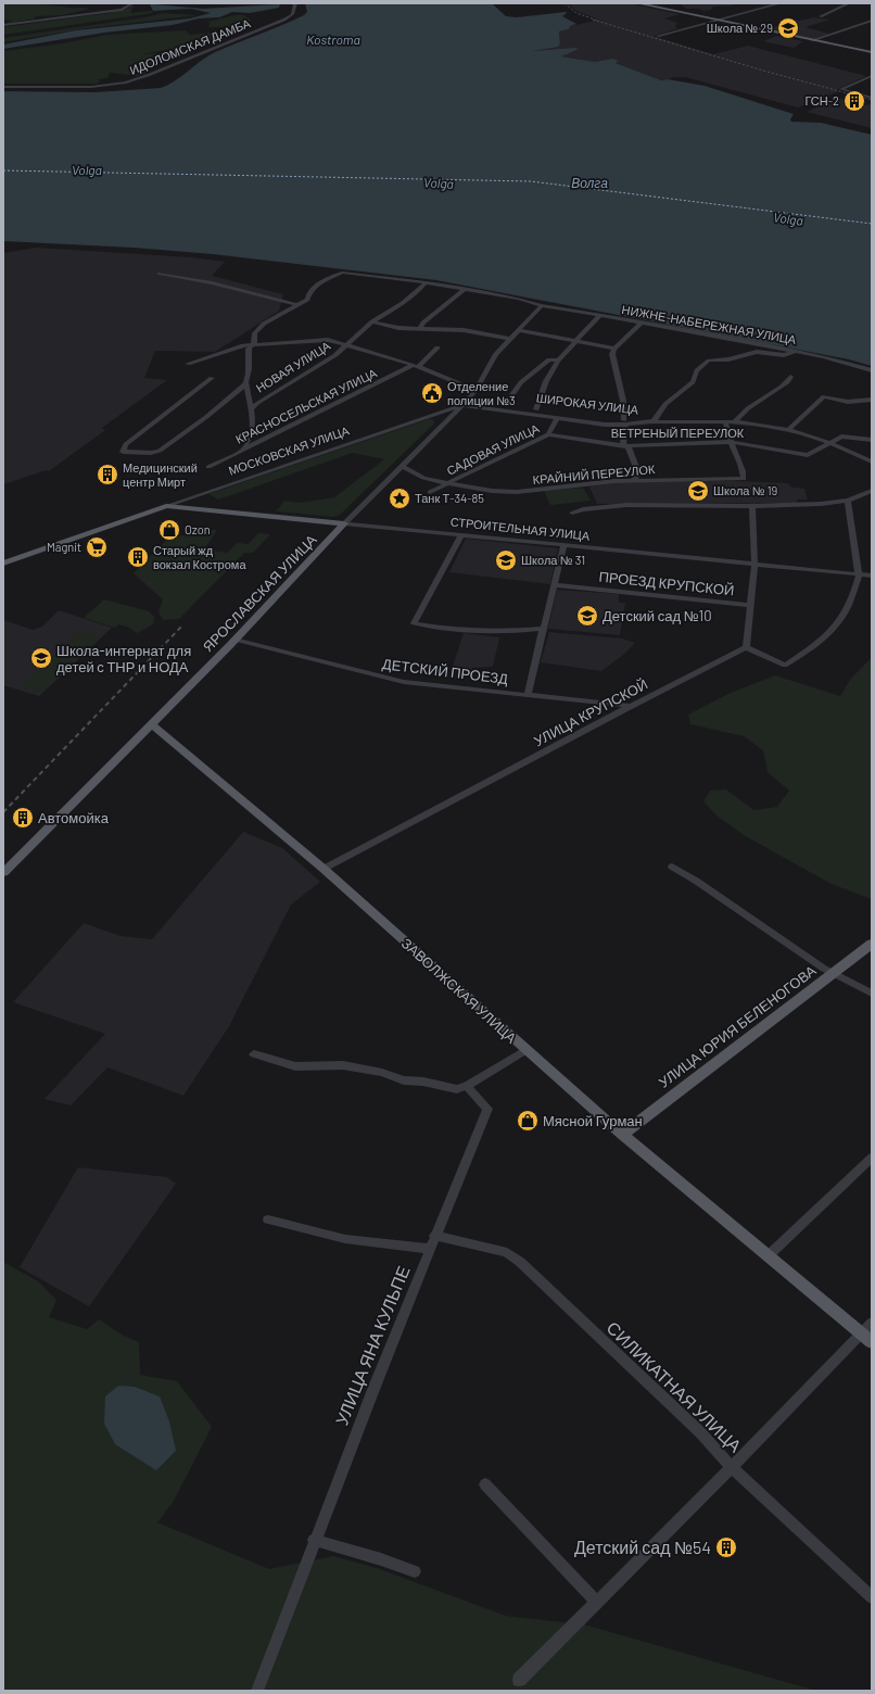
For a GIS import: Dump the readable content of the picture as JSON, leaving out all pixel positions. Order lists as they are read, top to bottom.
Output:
{
  "streets": {
    "main road": [
      "МОСКОВСКАЯ УЛИЦА",
      "СТРОИТЕЛЬНАЯ УЛИЦА",
      "ЯРОСЛАВСКАЯ УЛИЦА",
      "ЗАВОЛЖСКАЯ УЛИЦА",
      "УЛИЦА ЮРИЯ БЕЛЕНОГОВА"
    ],
    "street": [
      "ИДОЛОМСКАЯ ДАМБА",
      "НИЖНЕ-НАБЕРЕЖНАЯ УЛИЦА",
      "НОВАЯ УЛИЦА",
      "ШИРОКАЯ УЛИЦА",
      "КРАСНОСЕЛЬСКАЯ УЛИЦА",
      "ВЕТРЕНЫЙ ПЕРЕУЛОК",
      "САДОВАЯ УЛИЦА",
      "КРАЙНИЙ ПЕРЕУЛОК",
      "ПРОЕЗД КРУПСКОЙ",
      "ДЕТСКИЙ ПРОЕЗД",
      "УЛИЦА КРУПСКОЙ",
      "УЛИЦА ЯНА КУЛЬПЕ",
      "СИЛИКАТНАЯ УЛИЦА"
    ]
  },
  "crossings": [
    ["НИЖНЕ-НАБЕРЕЖНАЯ УЛИЦА", "НОВАЯ УЛИЦА"],
    ["ШИРОКАЯ УЛИЦА", "ВЕТРЕНЫЙ ПЕРЕУЛОК"],
    ["ШИРОКАЯ УЛИЦА", "САДОВАЯ УЛИЦА"],
    ["ШИРОКАЯ УЛИЦА", "МОСКОВСКАЯ УЛИЦА"],
    ["ШИРОКАЯ УЛИЦА", "ЯРОСЛАВСКАЯ УЛИЦА"],
    ["ВЕТРЕНЫЙ ПЕРЕУЛОК", "САДОВАЯ УЛИЦА"],
    ["ВЕТРЕНЫЙ ПЕРЕУЛОК", "КРАЙНИЙ ПЕРЕУЛОК"],
    ["САДОВАЯ УЛИЦА", "КРАЙНИЙ ПЕРЕУЛОК"],
    ["МОСКОВСКАЯ УЛИЦА", "СТРОИТЕЛЬНАЯ УЛИЦА"],
    ["МОСКОВСКАЯ УЛИЦА", "ЯРОСЛАВСКАЯ УЛИЦА"],
    ["КРАЙНИЙ ПЕРЕУЛОК", "ЯРОСЛАВСКАЯ УЛИЦА"],
    ["СТРОИТЕЛЬНАЯ УЛИЦА", "ЯРОСЛАВСКАЯ УЛИЦА"],
    ["ЯРОСЛАВСКАЯ УЛИЦА", "ДЕТСКИЙ ПРОЕЗД"],
    ["ЯРОСЛАВСКАЯ УЛИЦА", "ЗАВОЛЖСКАЯ УЛИЦА"],
    ["ДЕТСКИЙ ПРОЕЗД", "УЛИЦА КРУПСКОЙ"],
    ["УЛИЦА КРУПСКОЙ", "ЗАВОЛЖСКАЯ УЛИЦА"],
    ["ЗАВОЛЖСКАЯ УЛИЦА", "УЛИЦА ЮРИЯ БЕЛЕНОГОВА"],
    ["УЛИЦА ЯНА КУЛЬПЕ", "СИЛИКАТНАЯ УЛИЦА"]
  ],
  "water": ["Kostroma", "Volga", "Волга"],
  "places": {
    "school or university": [
      "Школа № 29",
      "Школа № 19",
      "Школа № 31",
      "Детский сад №10",
      "Школа-интернат для детей с ТНР и НОДА"
    ],
    "building": [
      "ГСН-2",
      "Медицинский центр Мирт",
      "Старый жд вокзал Кострома",
      "Автомойка",
      "Детский сад №54"
    ],
    "public building": ["Отделение полиции №3"],
    "place": ["Танк Т-34-85"],
    "shop": ["Ozon", "Мясной Гурман"],
    "supermarket": ["Magnit"]
  }
}
